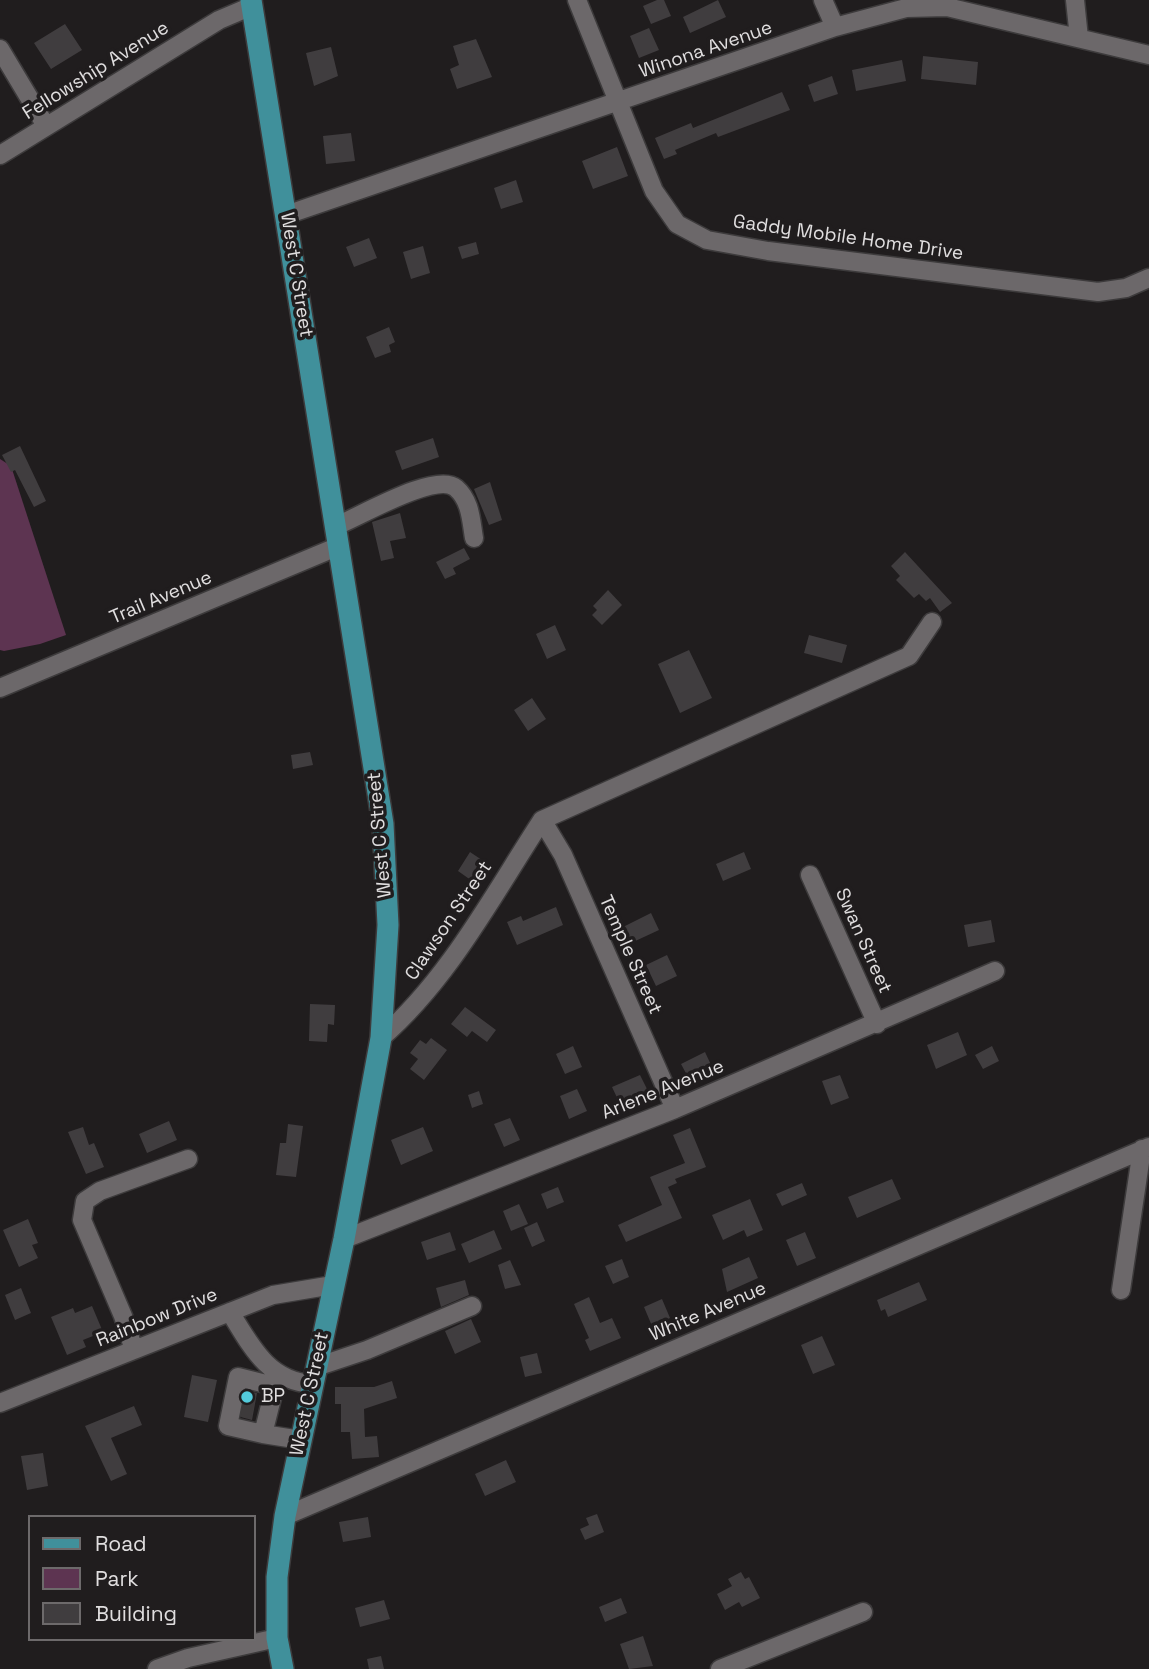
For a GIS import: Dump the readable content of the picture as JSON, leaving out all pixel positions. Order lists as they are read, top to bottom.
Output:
{
  "streets": {
    "main road": ["West C Street"],
    "street": [
      "Winona Avenue",
      "Fellowship Avenue",
      "Gaddy Mobile Home Drive",
      "Trail Avenue",
      "Clawson Street",
      "Swan Street",
      "Temple Street",
      "Arlene Avenue",
      "White Avenue",
      "Rainbow Drive"
    ]
  },
  "crossings": [
    ["Winona Avenue", "Gaddy Mobile Home Drive"],
    ["Winona Avenue", "West C Street"],
    ["Fellowship Avenue", "West C Street"],
    ["West C Street", "Trail Avenue"],
    ["West C Street", "Clawson Street"],
    ["West C Street", "Arlene Avenue"],
    ["West C Street", "White Avenue"],
    ["West C Street", "Rainbow Drive"],
    ["Clawson Street", "Temple Street"],
    ["Swan Street", "Arlene Avenue"],
    ["Temple Street", "Arlene Avenue"]
  ],
  "places": ["BP"],
  "legend": ["Road", "Park", "Building"]
}
